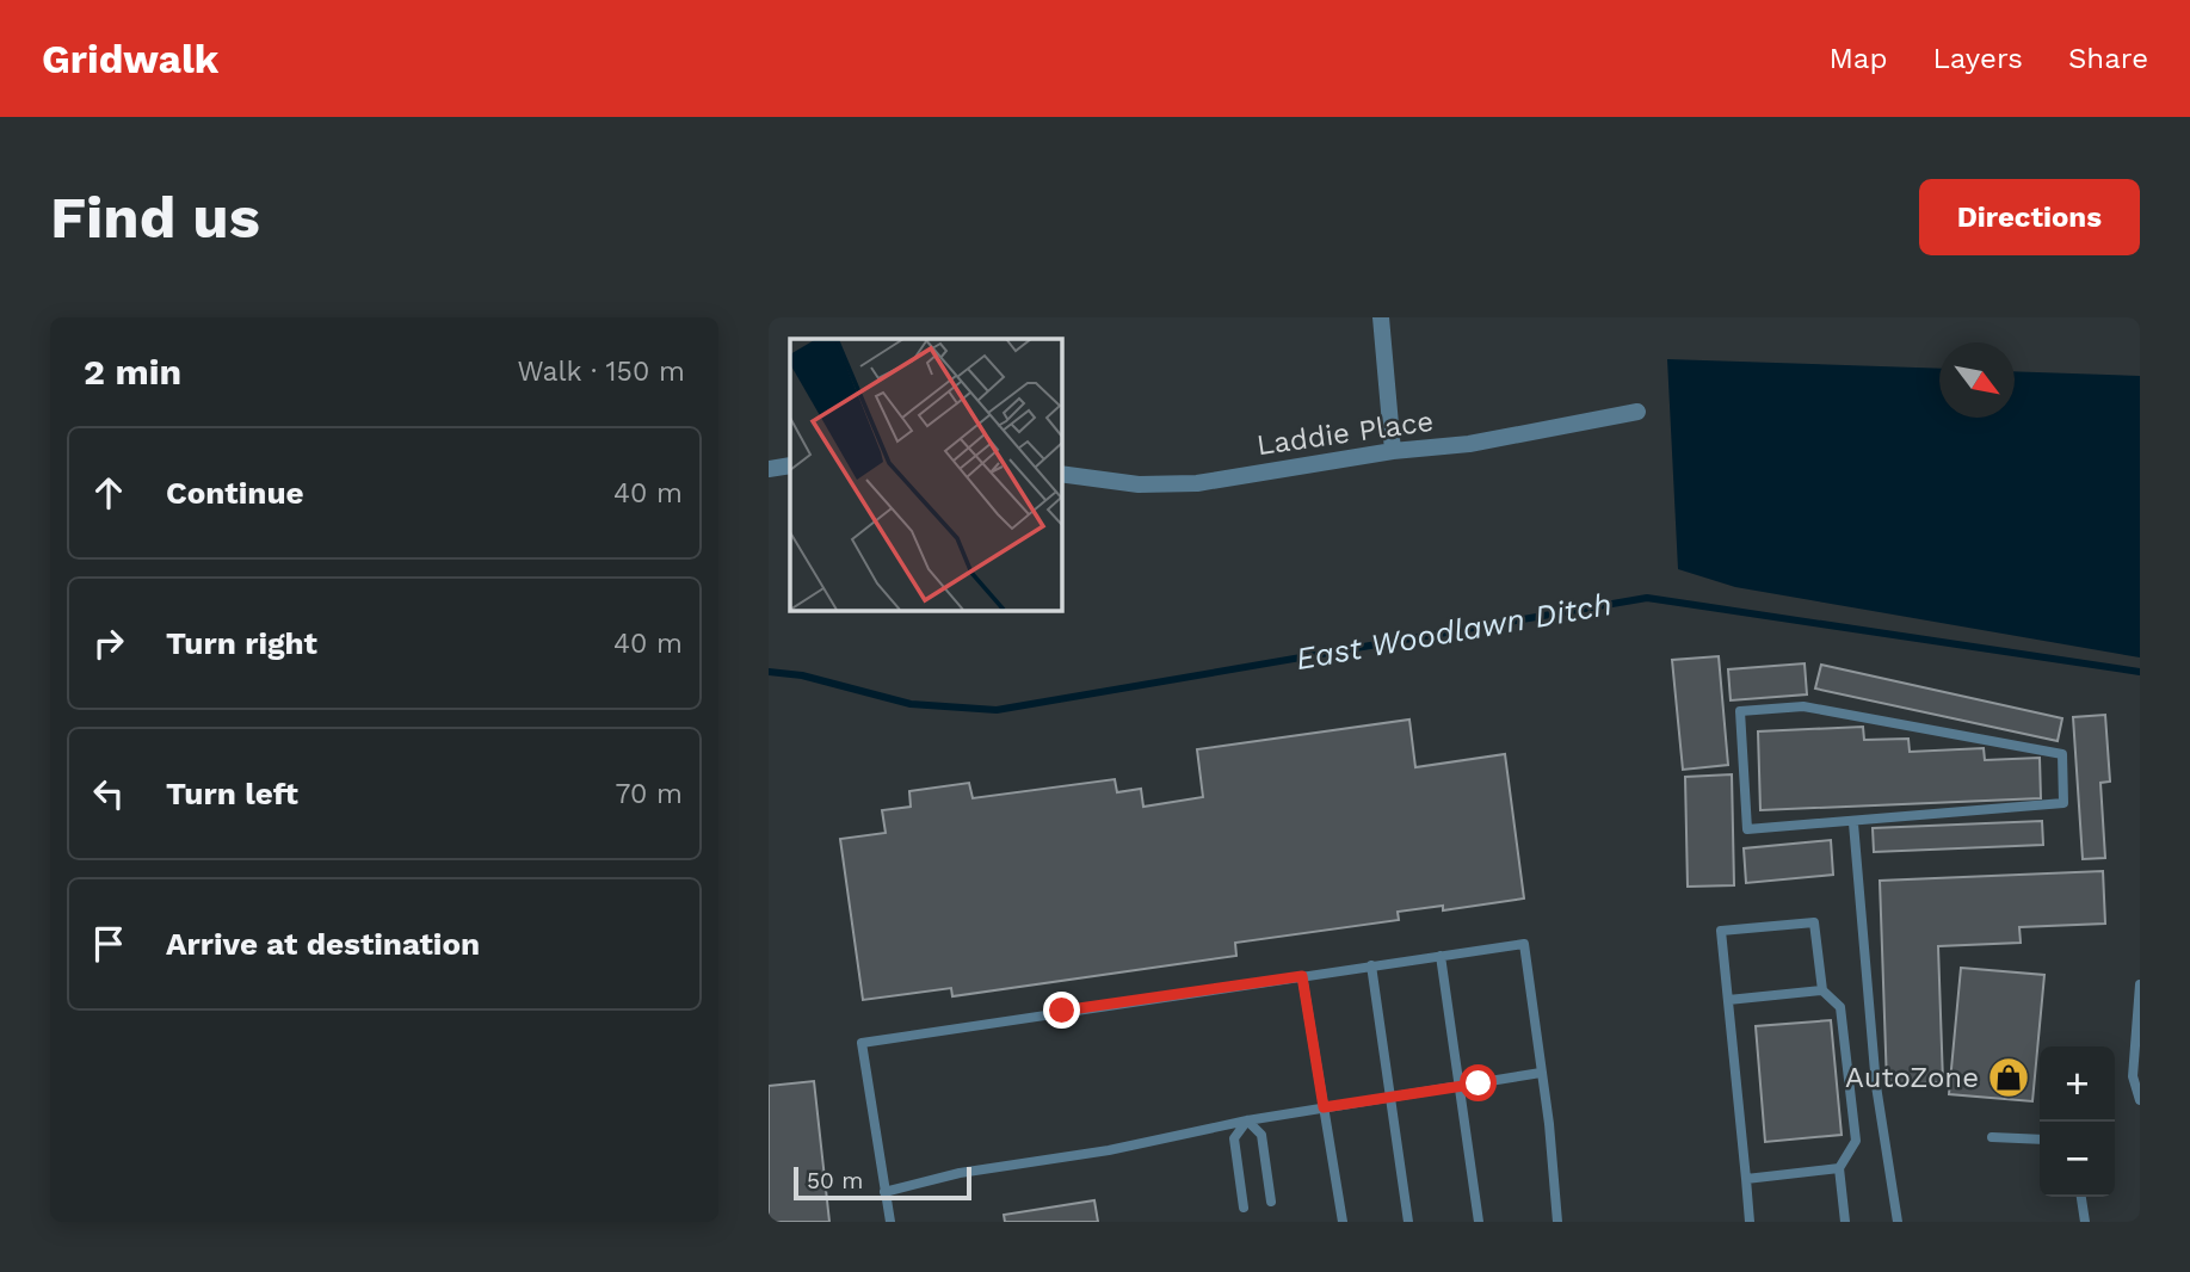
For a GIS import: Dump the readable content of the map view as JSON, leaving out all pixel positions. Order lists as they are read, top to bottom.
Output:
{
  "streets": {
    "street": ["Laddie Place"]
  },
  "water": ["East Woodlawn Ditch"],
  "places": {
    "shop": ["AutoZone"]
  },
  "scale_bar": "50 m",
  "north": "bottom right",
  "page": {
    "header": "Gridwalk",
    "nav": ["Map", "Layers", "Share"],
    "buttons": "Directions",
    "title": "Find us",
    "heading": ["2 min", "Walk · 150 m"],
    "list": [
      ["Continue", "40 m"],
      ["Turn right", "40 m"],
      ["Turn left", "70 m"],
      "Arrive at destination"
    ],
    "map_buttons": ["+", "−"],
    "scale": "50 m"
  }
}
